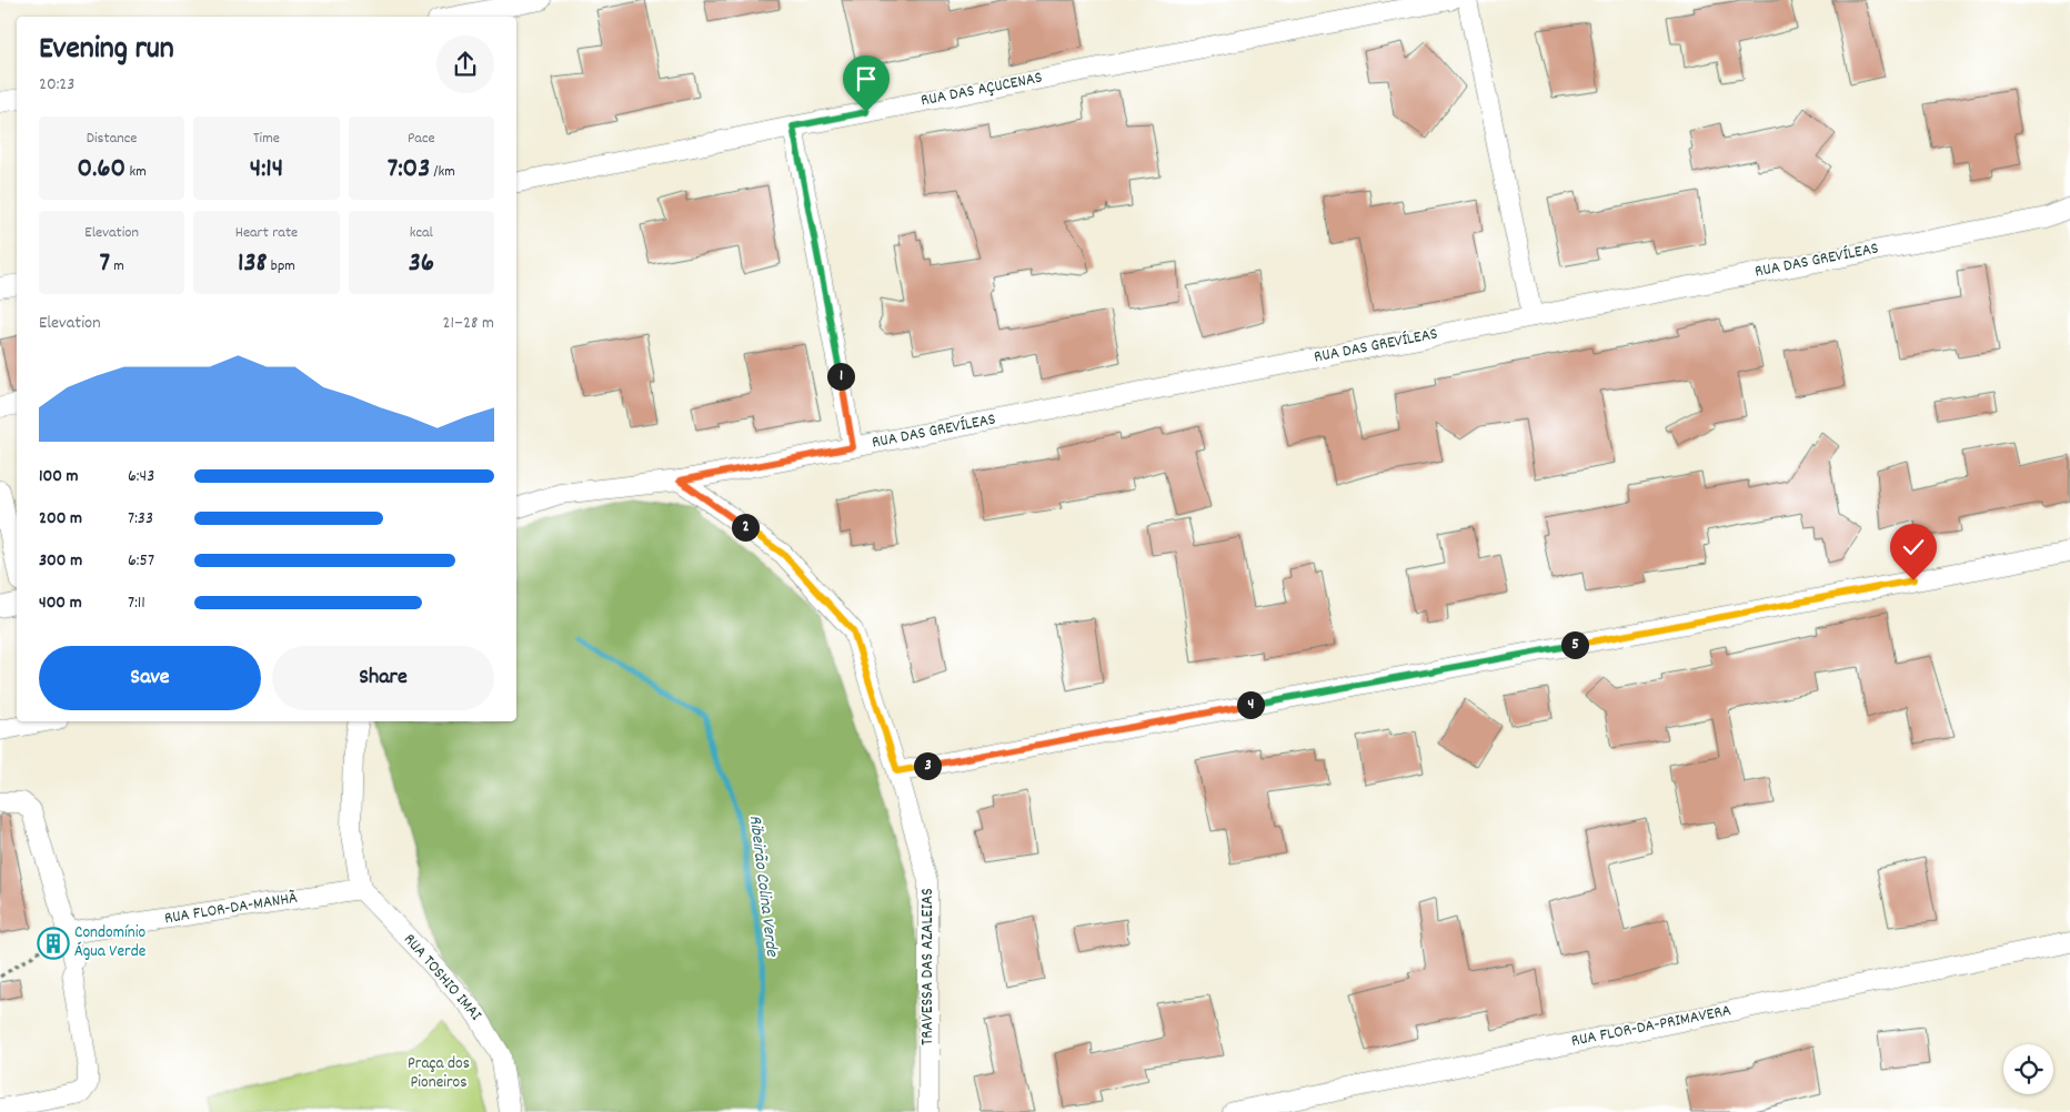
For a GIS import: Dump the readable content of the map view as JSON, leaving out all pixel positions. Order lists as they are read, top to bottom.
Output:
{
  "streets": {
    "street": [
      "RUA DAS AÇUCENAS",
      "RUA DAS GREVÍLEAS",
      "RUA FLOR-DA-MANHÃ",
      "TRAVESSA DAS AZALEIAS",
      "RUA TOSHIO IMAI",
      "RUA FLOR-DA-PRIMAVERA"
    ]
  },
  "crossings": [
    ["RUA DAS GREVÍLEAS", "TRAVESSA DAS AZALEIAS"],
    ["RUA FLOR-DA-MANHÃ", "RUA TOSHIO IMAI"]
  ],
  "water": ["Ribeirão Colina Verde"],
  "parks": ["Praça dos Pioneiros"],
  "places": {
    "building": ["Condomínio Água Verde"]
  },
  "page": {
    "heading": ["Evening run", "20:23"],
    "stats": [
      ["Distance", "0.60 km"],
      ["Time", "4:14"],
      ["Pace", "7:03 /km"],
      ["Elevation", "7 m"],
      ["Heart rate", "138 bpm"],
      ["kcal", "36"]
    ],
    "chart": ["Elevation", "21–28 m"],
    "pins": [
      "1",
      "2",
      "5",
      "4",
      "3"
    ],
    "list": [
      {
        "name": "100 m",
        "note": "6:43"
      },
      {
        "name": "200 m",
        "note": "7:33"
      },
      {
        "name": "300 m",
        "note": "6:57"
      },
      {
        "name": "400 m",
        "note": "7:11"
      }
    ],
    "buttons": ["Save", "Share"]
  }
}
